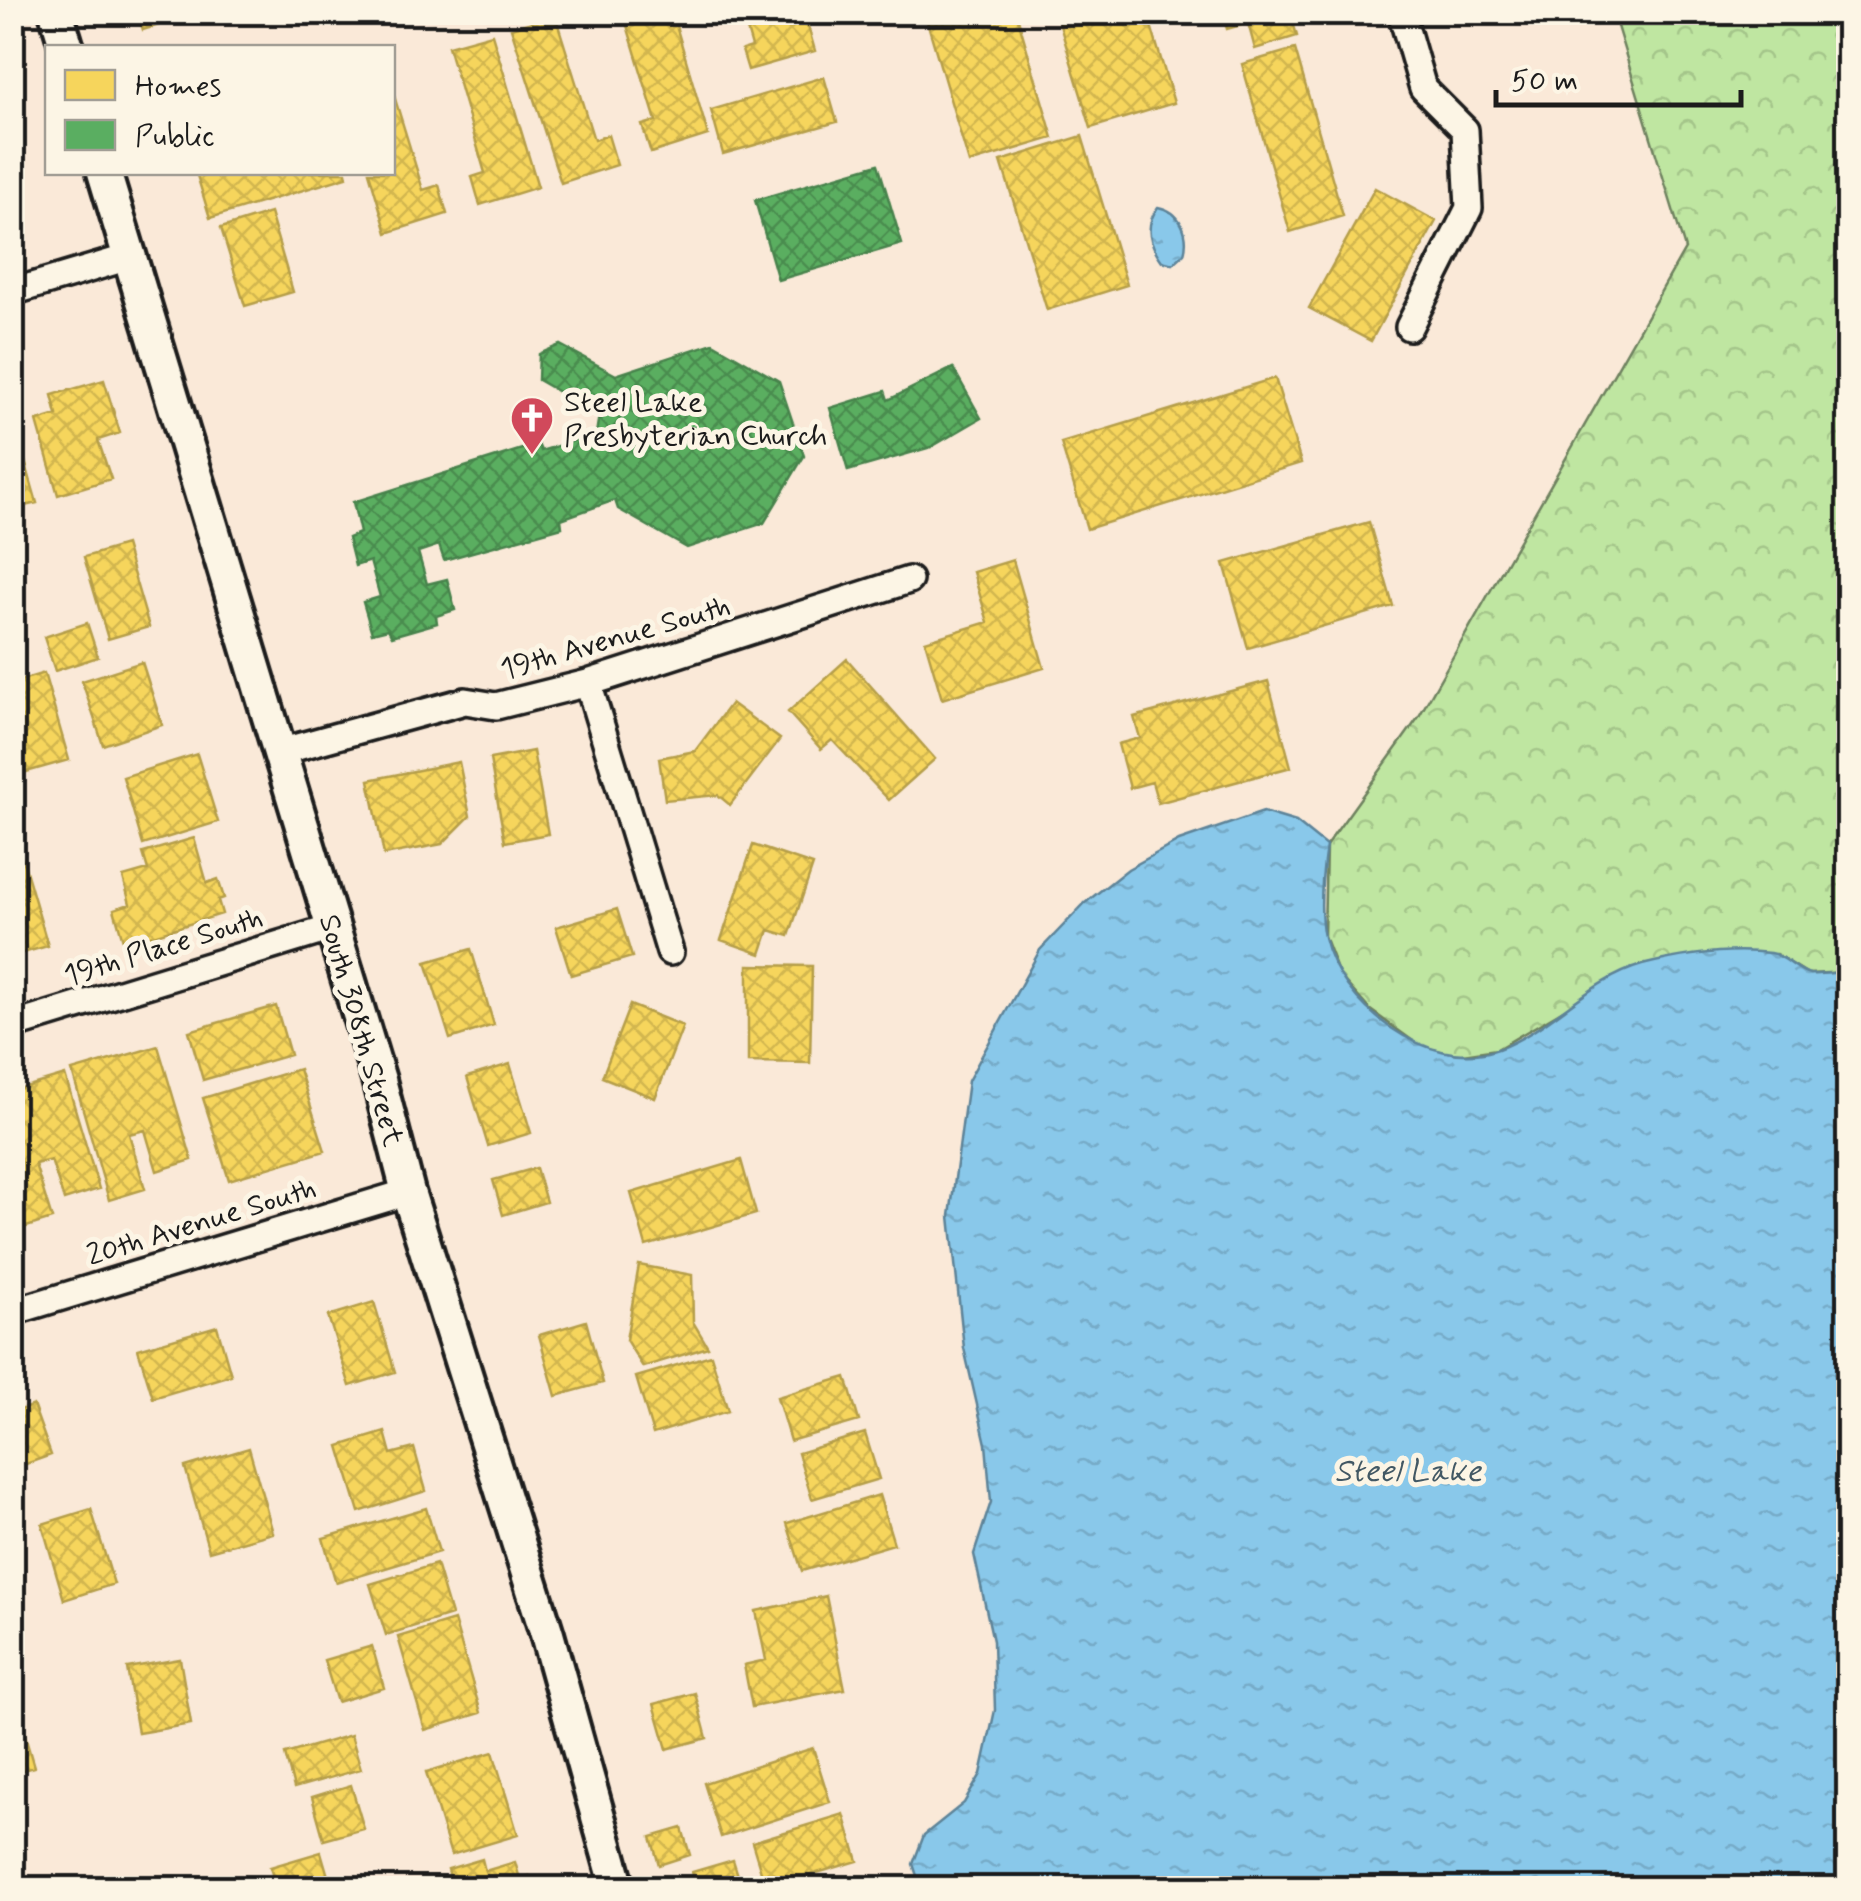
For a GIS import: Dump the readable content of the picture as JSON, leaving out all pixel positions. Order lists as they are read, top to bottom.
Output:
{
  "streets": {
    "street": [
      "19th Avenue South",
      "19th Place South",
      "South 308th Street",
      "20th Avenue South"
    ]
  },
  "crossings": [
    ["19th Avenue South", "South 308th Street"],
    ["19th Place South", "South 308th Street"],
    ["South 308th Street", "20th Avenue South"]
  ],
  "water": ["Steel Lake"],
  "places": {
    "church": ["Steel Lake Presbyterian Church"]
  },
  "legend": ["Homes", "Public"],
  "scale_bar": "50 m"
}
